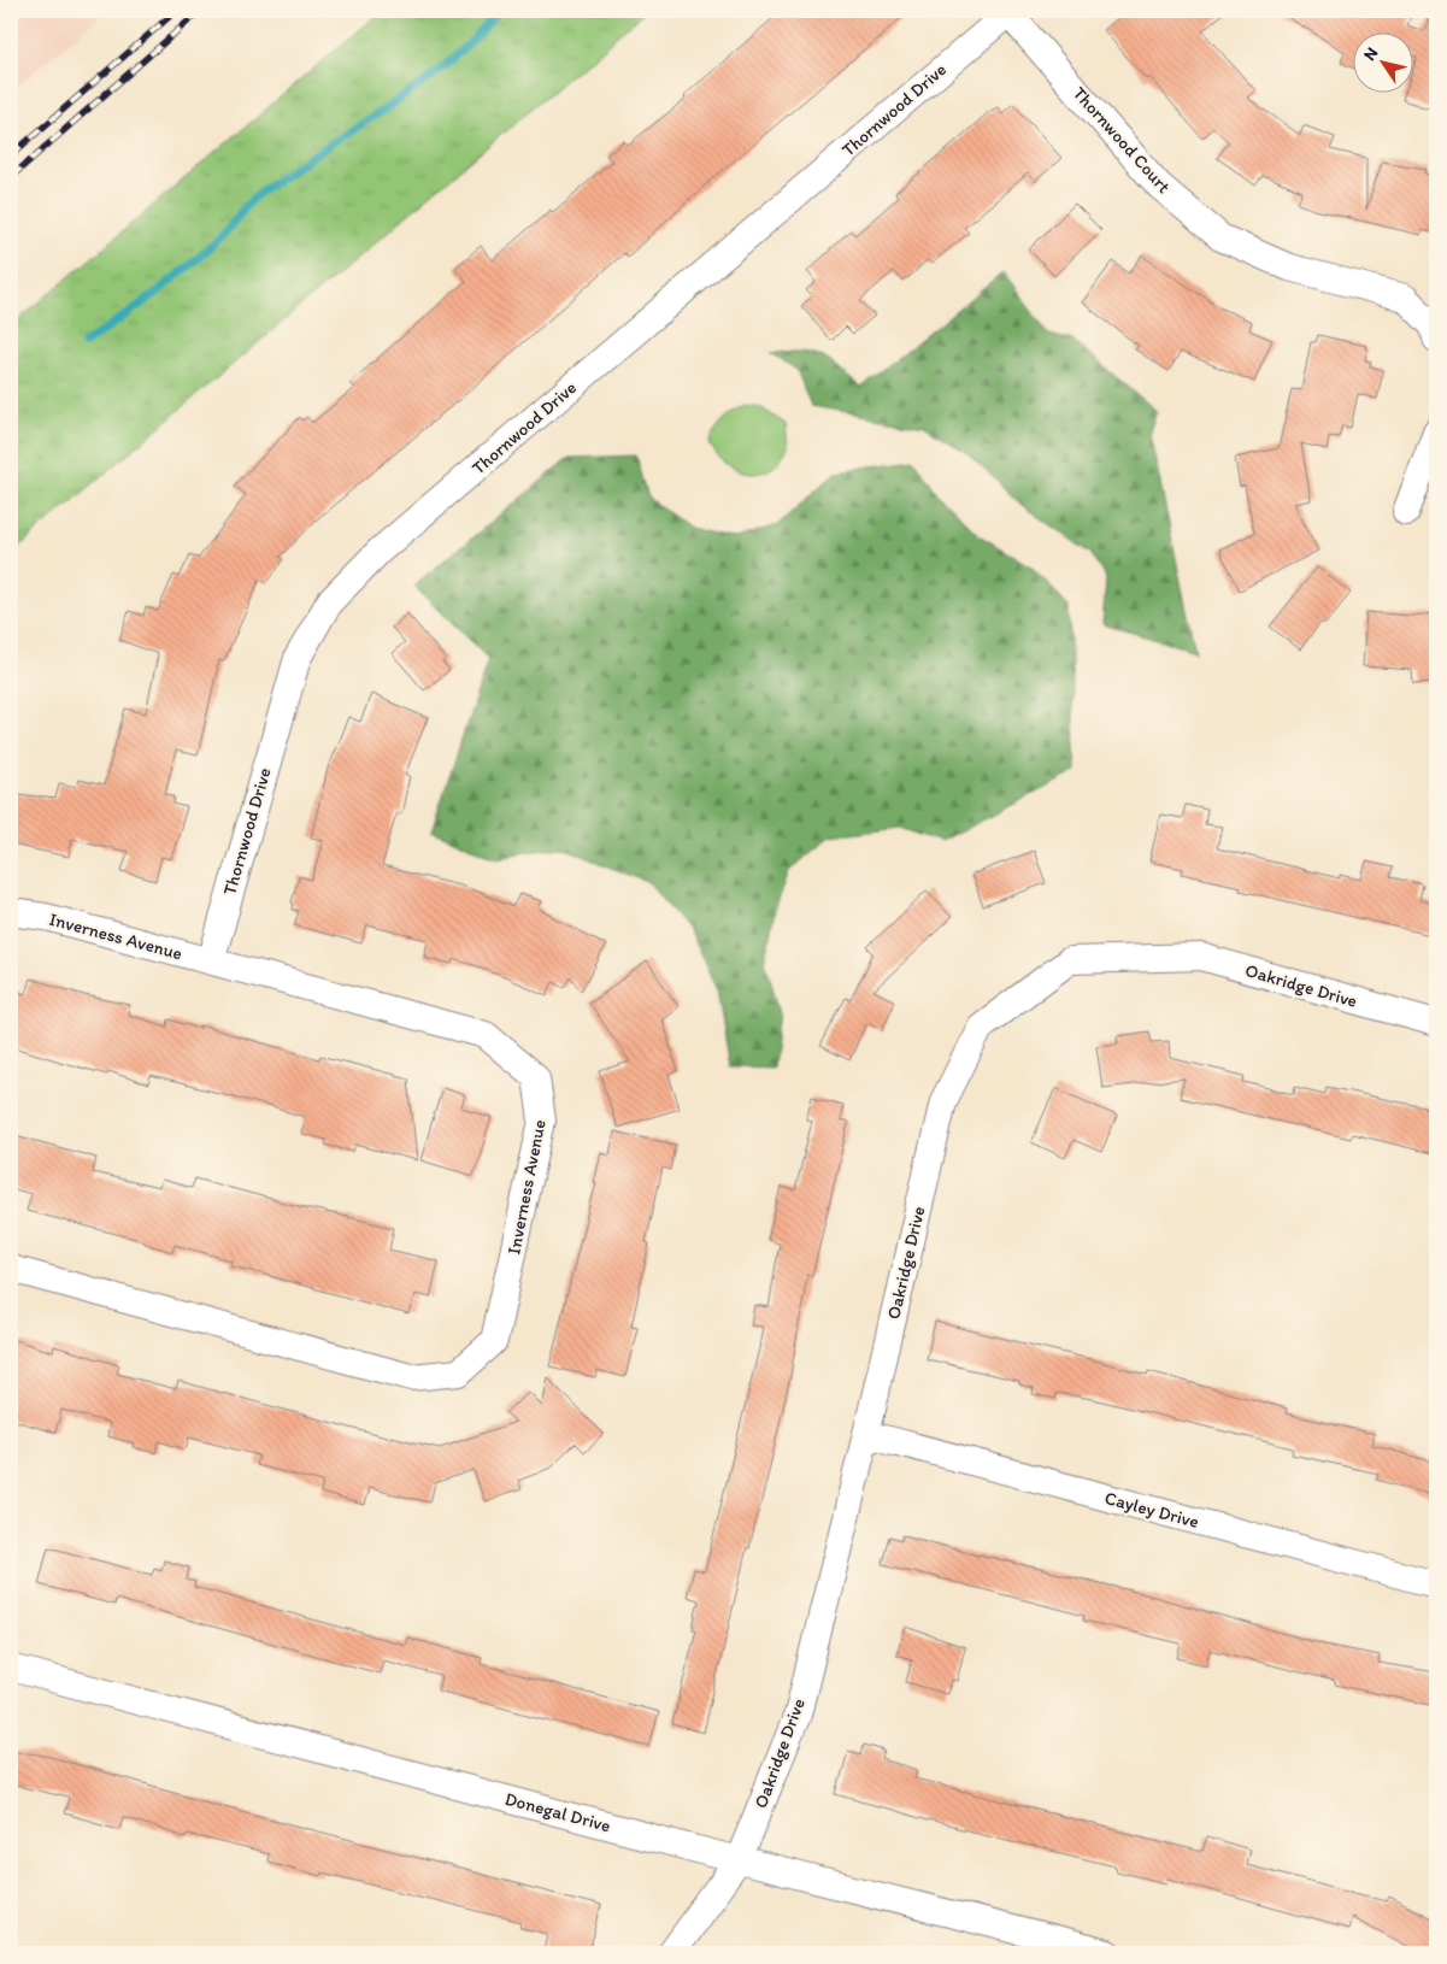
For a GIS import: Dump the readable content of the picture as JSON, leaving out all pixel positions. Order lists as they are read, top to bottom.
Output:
{
  "streets": {
    "street": [
      "Thornwood Drive",
      "Thornwood Court",
      "Inverness Avenue",
      "Oakridge Drive",
      "Cayley Drive",
      "Donegal Drive"
    ]
  },
  "crossings": [
    ["Thornwood Drive", "Thornwood Court"],
    ["Thornwood Drive", "Inverness Avenue"],
    ["Oakridge Drive", "Cayley Drive"],
    ["Oakridge Drive", "Donegal Drive"]
  ],
  "north": "top left"
}
